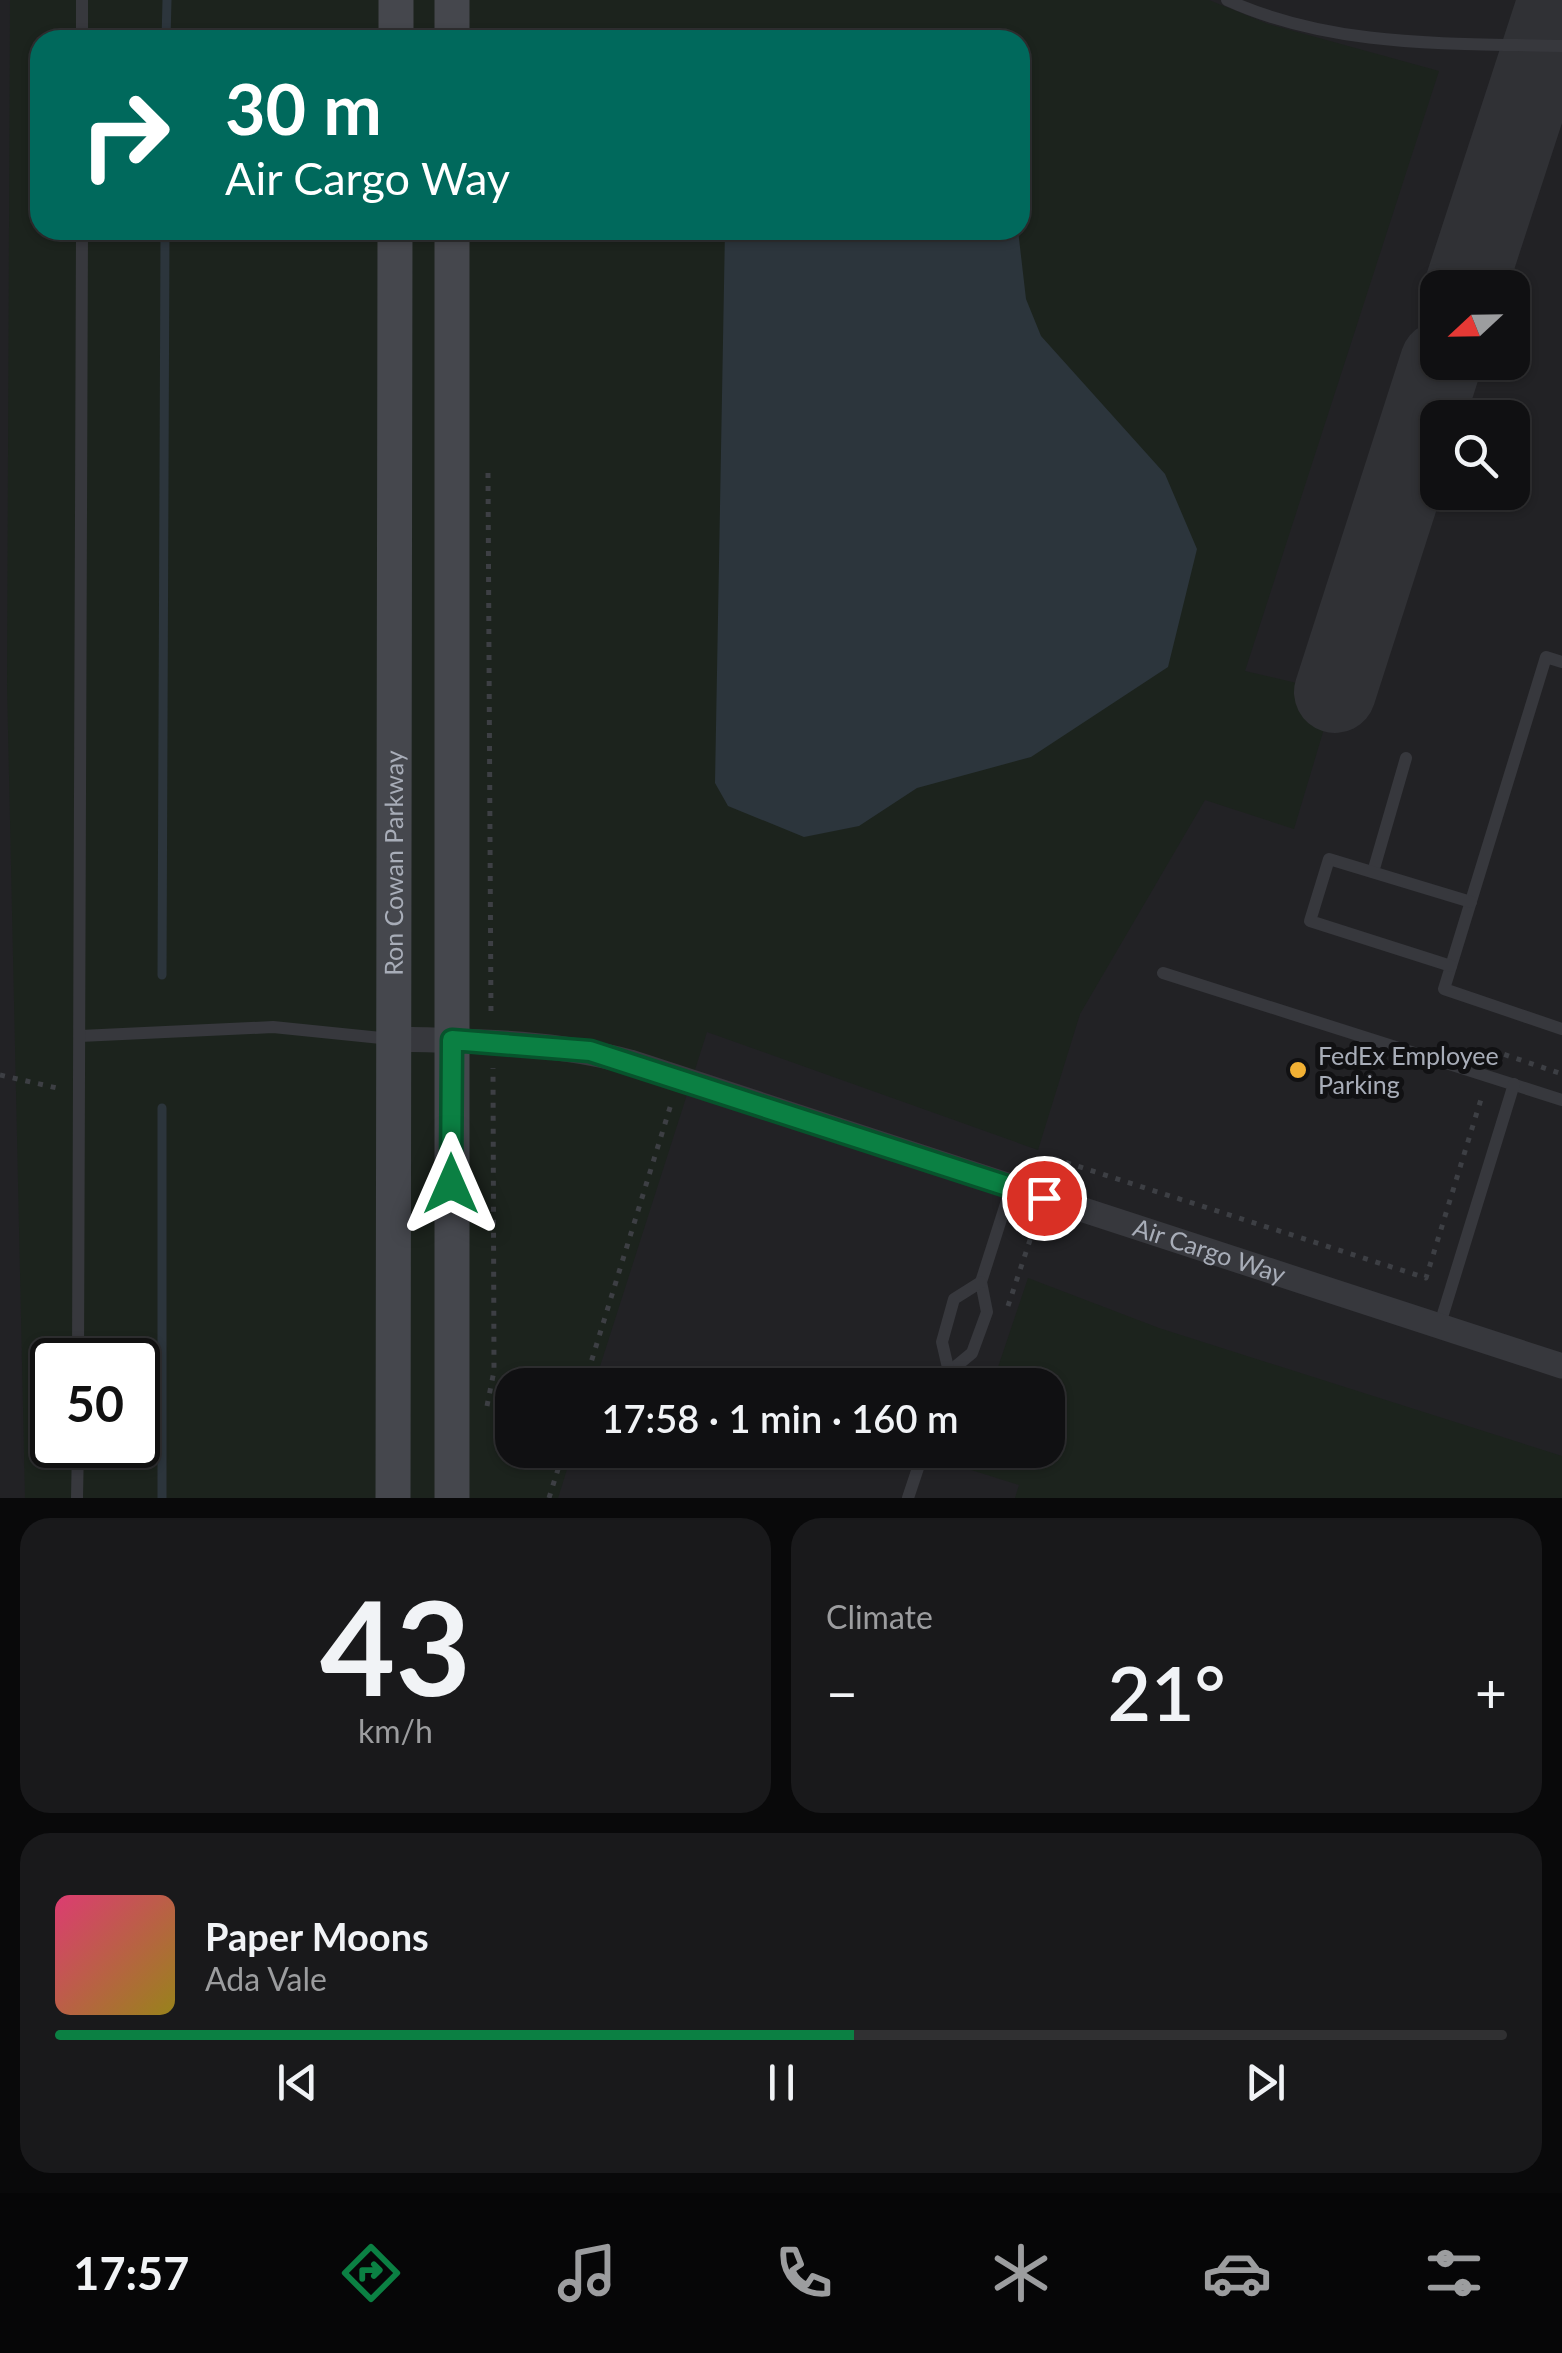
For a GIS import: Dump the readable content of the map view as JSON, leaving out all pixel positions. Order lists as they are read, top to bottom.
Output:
{
  "streets": {
    "main road": ["Ron Cowan Parkway"],
    "street": ["Air Cargo Way"]
  },
  "crossings": [
    ["Ron Cowan Parkway", "Air Cargo Way"]
  ],
  "places": ["FedEx Employee Parking"],
  "north": "left",
  "page": {
    "turn": ["30 m", "Air Cargo Way"],
    "limit": "50",
    "trip": "17:58 · 1 min · 160 m",
    "tile": [
      ["43", "km/h"],
      "Climate"
    ],
    "heat": ["−", "21°", "+"],
    "song": ["Paper Moons", "Ada Vale"],
    "tabs": "17:57"
  }
}
